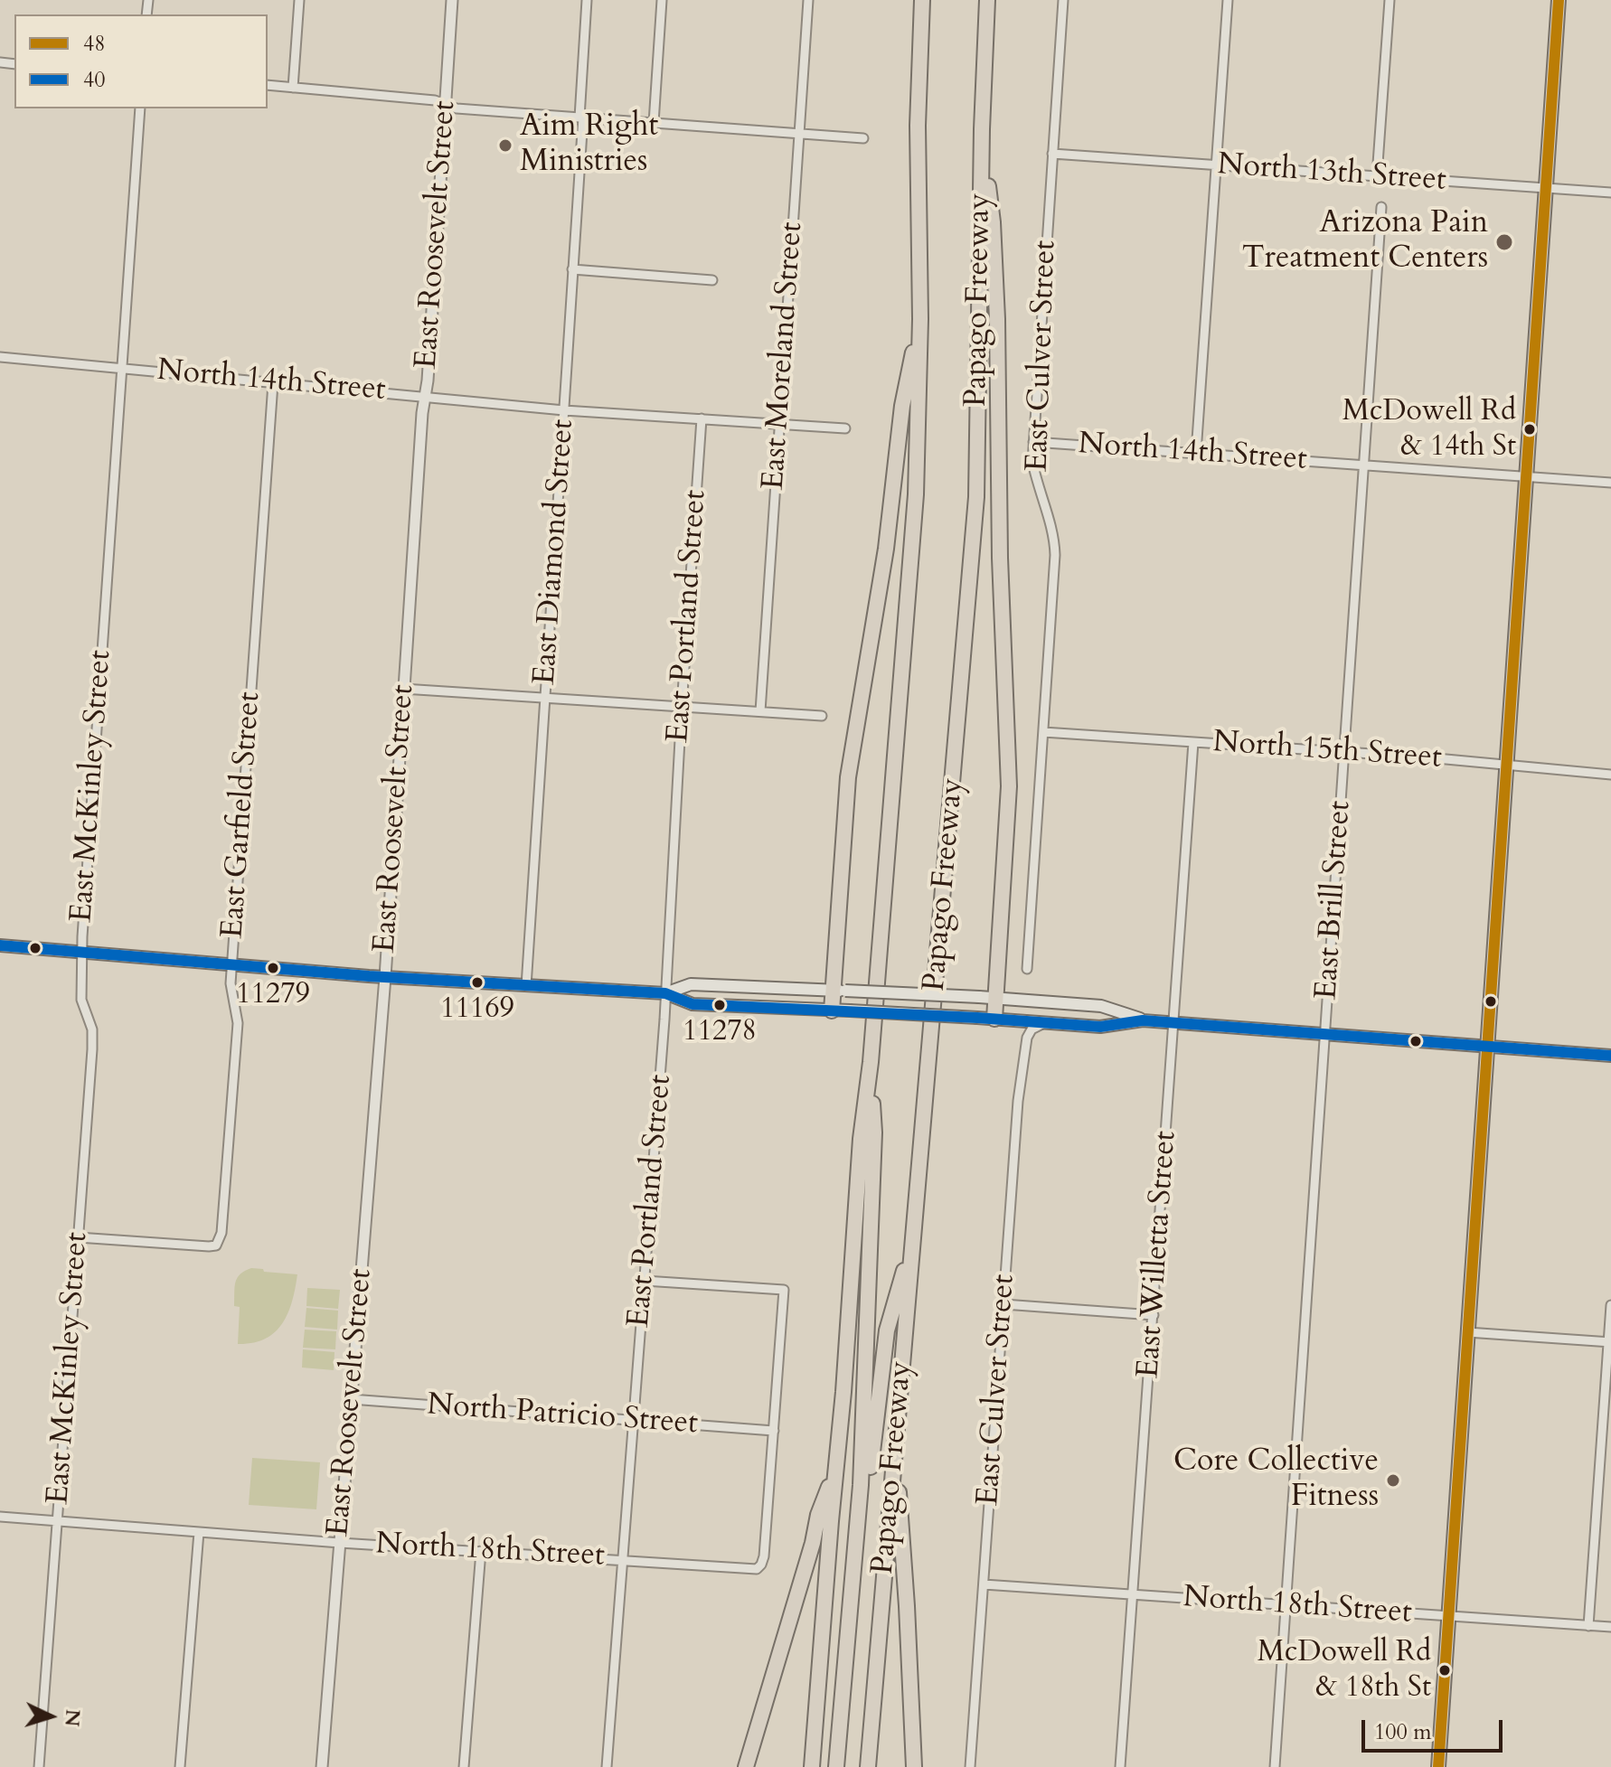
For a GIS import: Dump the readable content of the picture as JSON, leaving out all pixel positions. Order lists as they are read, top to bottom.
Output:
{
  "streets": {
    "highway": ["Papago Freeway"],
    "street": [
      "North 13th Street",
      "East Roosevelt Street",
      "East Moreland Street",
      "East Culver Street",
      "North 14th Street",
      "East Diamond Street",
      "East Portland Street",
      "North 15th Street",
      "East McKinley Street",
      "East Garfield Street",
      "East Brill Street",
      "East Willetta Street",
      "North Patricio Street",
      "North 18th Street"
    ]
  },
  "crossings": [
    ["North 13th Street", "East Culver Street"],
    ["East Roosevelt Street", "North 14th Street"],
    ["East Roosevelt Street", "North Patricio Street"],
    ["East Roosevelt Street", "North 18th Street"],
    ["East Moreland Street", "North 14th Street"],
    ["East Culver Street", "North 14th Street"],
    ["East Culver Street", "North 15th Street"],
    ["East Culver Street", "North 18th Street"],
    ["North 14th Street", "East Diamond Street"],
    ["North 14th Street", "East Portland Street"],
    ["North 14th Street", "East McKinley Street"],
    ["North 14th Street", "East Garfield Street"],
    ["North 14th Street", "East Brill Street"],
    ["East Portland Street", "North Patricio Street"],
    ["East Portland Street", "North 18th Street"],
    ["North 15th Street", "East Brill Street"],
    ["North 15th Street", "East Willetta Street"],
    ["East McKinley Street", "East Garfield Street"],
    ["East McKinley Street", "North 18th Street"],
    ["East Brill Street", "North 18th Street"],
    ["East Willetta Street", "North 18th Street"],
    ["North Patricio Street", "North 18th Street"]
  ],
  "places": [
    "Aim Right Ministries",
    "Arizona Pain Treatment Centers",
    "McDowell Rd & 14th St",
    "11279",
    "11169",
    "11278",
    "Core Collective Fitness",
    "McDowell Rd & 18th St"
  ],
  "lines": ["transit line 48", "transit line 40"],
  "legend": ["48", "40"],
  "scale_bar": "100 m",
  "north": "right"
}
